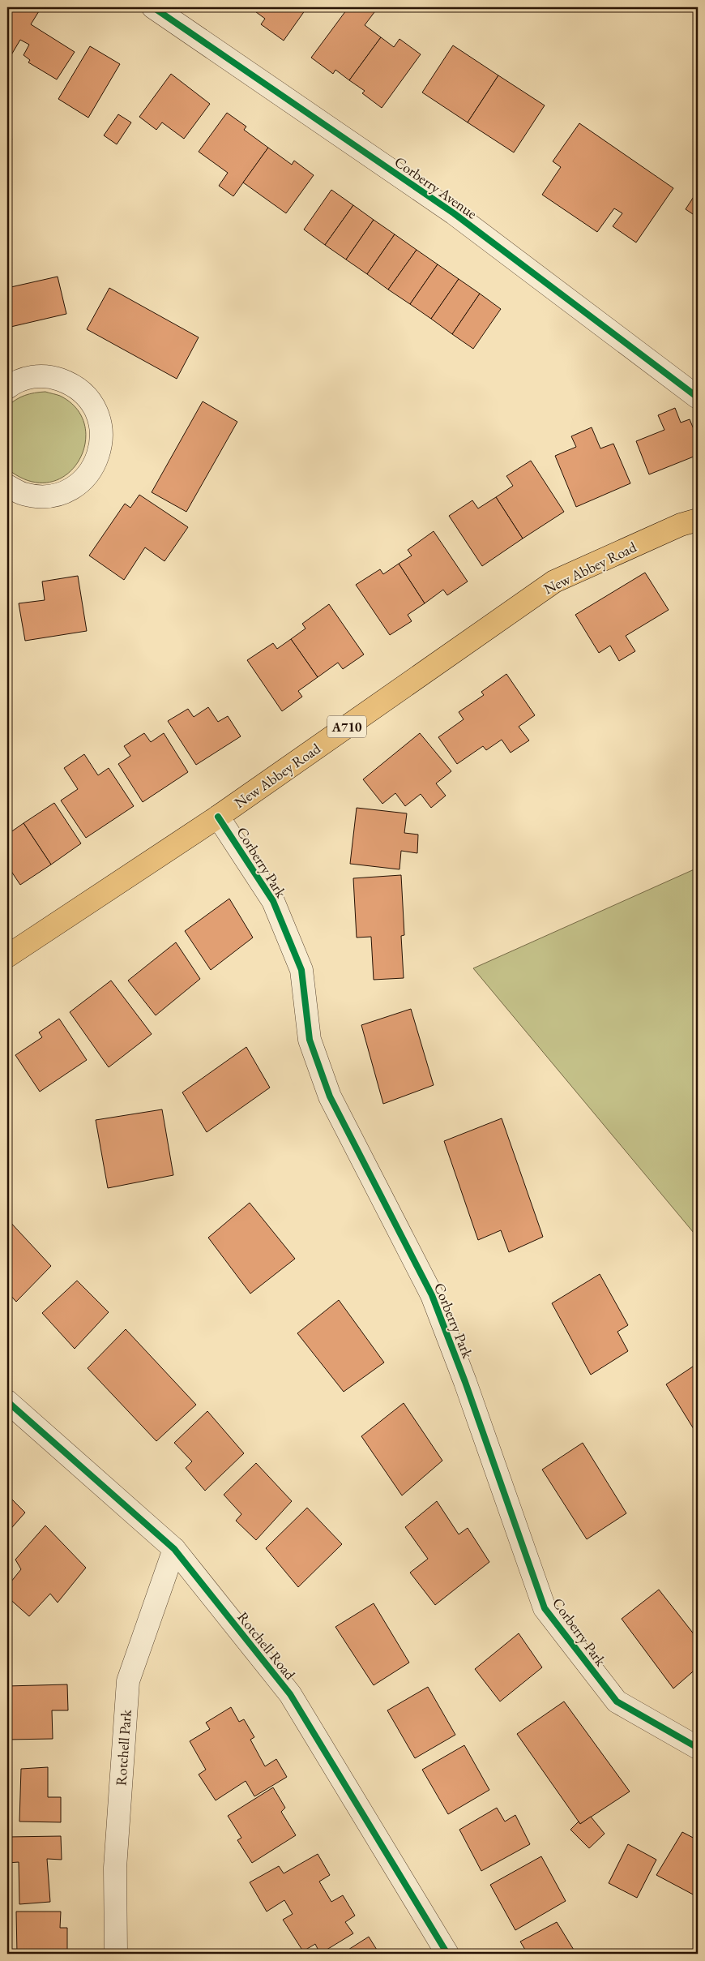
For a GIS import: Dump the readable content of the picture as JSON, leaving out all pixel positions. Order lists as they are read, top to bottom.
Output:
{
  "streets": {
    "main road": ["New Abbey Road", "A710"],
    "street": [
      "Corberry Avenue",
      "Corberry Park",
      "Rotchell Road",
      "Rotchell Park"
    ]
  },
  "crossings": [
    ["New Abbey Road", "Corberry Park"],
    ["Rotchell Road", "Rotchell Park"]
  ]
}
